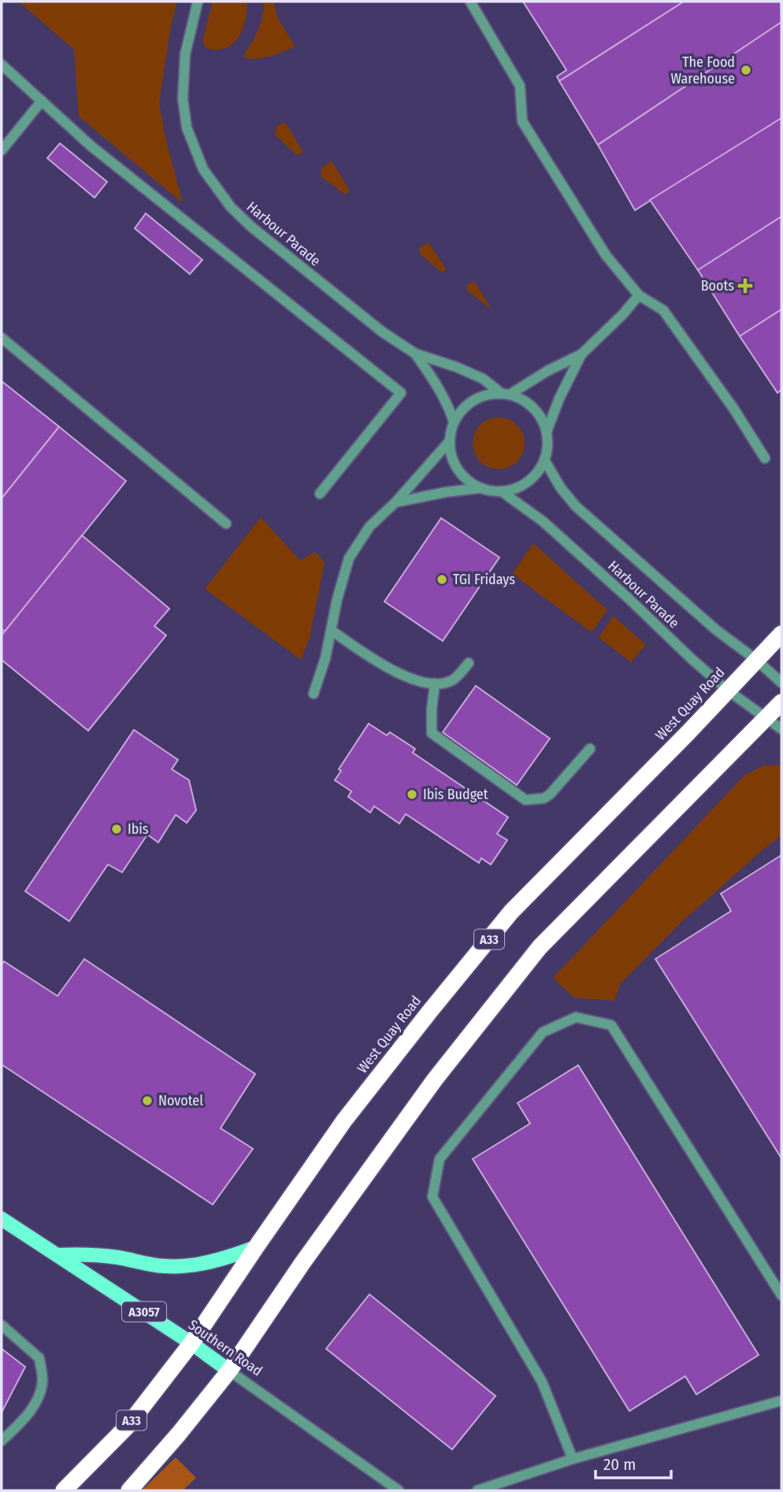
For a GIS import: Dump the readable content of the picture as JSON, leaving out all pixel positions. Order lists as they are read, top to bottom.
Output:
{
  "streets": {
    "highway": ["West Quay Road", "A33"],
    "main road": ["A3057", "Southern Road"],
    "street": ["Harbour Parade"]
  },
  "crossings": [
    ["Harbour Parade", "West Quay Road"],
    ["West Quay Road", "Southern Road"]
  ],
  "places": {
    "other": [
      "The Food Warehouse",
      "TGI Fridays",
      "Ibis Budget",
      "Ibis",
      "Novotel"
    ],
    "health": ["Boots"]
  },
  "scale_bar": "20 m"
}
